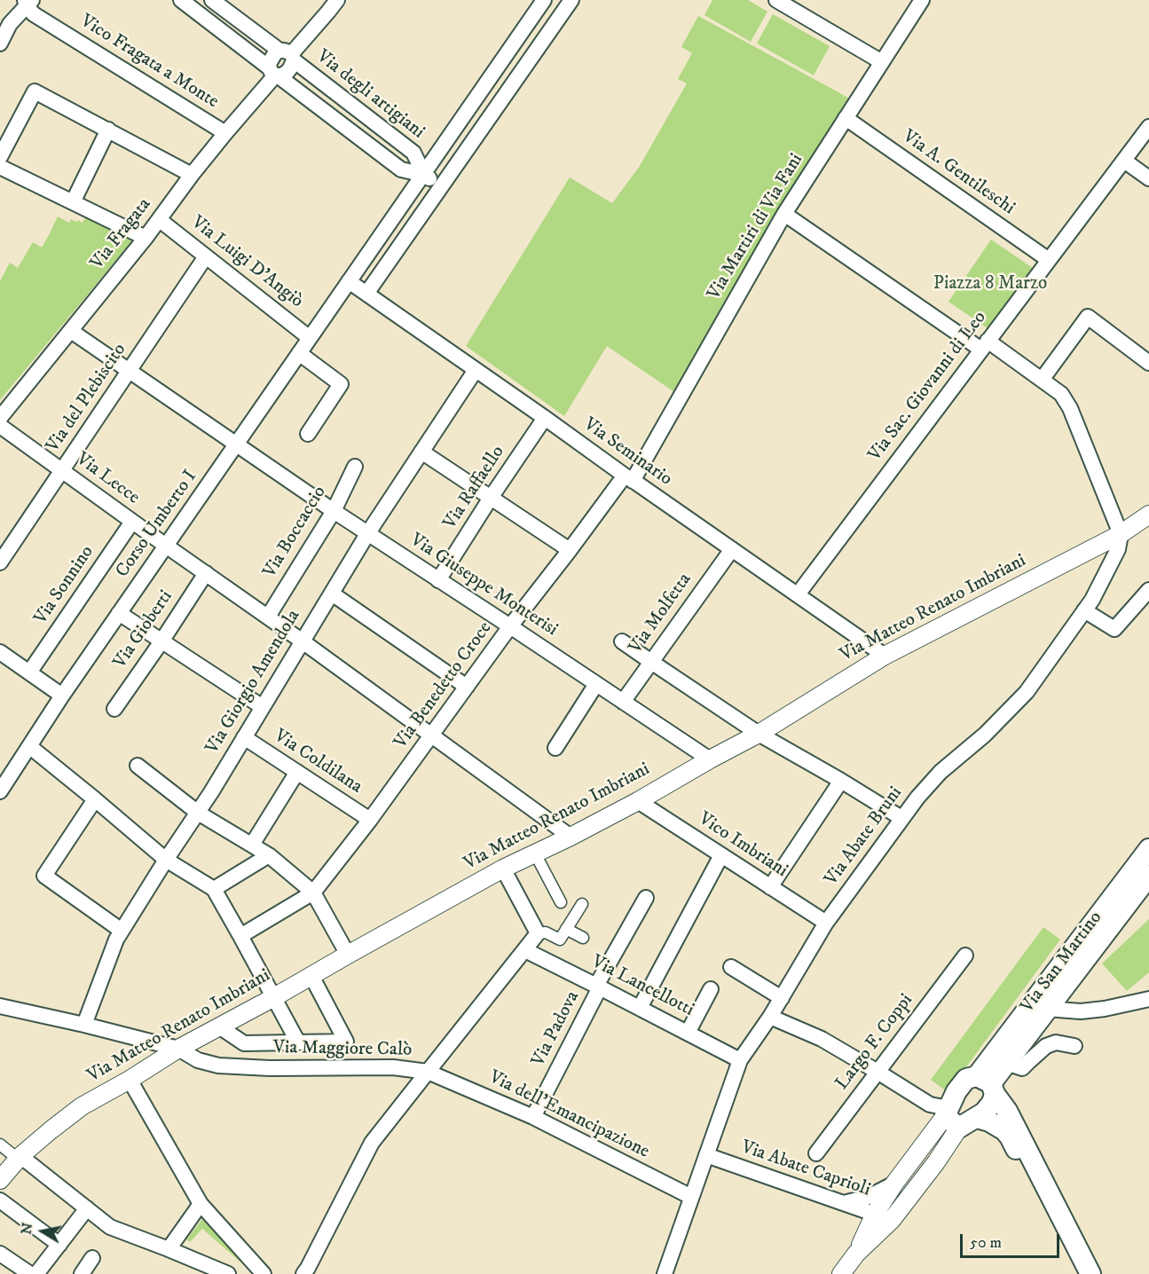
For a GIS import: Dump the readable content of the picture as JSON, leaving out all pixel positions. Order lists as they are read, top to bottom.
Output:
{
  "streets": {
    "main road": ["Via San Martino"],
    "street": [
      "Vico Fragata a Monte",
      "Via degli artigiani",
      "Via A. Gentileschi",
      "Via Martiri di Via Fani",
      "Via Fragata",
      "Via Luigi D'Angiò",
      "Via Sac. Giovanni di Leo",
      "Via del Plebiscito",
      "Via Seminario",
      "Via Lecce",
      "Via Raffaello",
      "Corso Umberto I",
      "Via Boccaccio",
      "Via Sonnino",
      "Via Giuseppe Monterisi",
      "Via Matteo Renato Imbriani",
      "Via Molfetta",
      "Via Gioberti",
      "Via Giorgio Amendola",
      "Via Benedetto Croce",
      "Via Coldilana",
      "Via Abate Bruni",
      "Vico Imbriani",
      "Via Lancellotti",
      "Via Padova",
      "Largo F. Coppi",
      "Via Maggiore Calò",
      "Via dell'Emancipazione",
      "Via Abate Caprioli"
    ]
  },
  "crossings": [
    ["Vico Fragata a Monte", "Via Fragata"],
    ["Via degli artigiani", "Corso Umberto I"],
    ["Via A. Gentileschi", "Via Martiri di Via Fani"],
    ["Via A. Gentileschi", "Via Sac. Giovanni di Leo"],
    ["Via Martiri di Via Fani", "Via Seminario"],
    ["Via Martiri di Via Fani", "Via Benedetto Croce"],
    ["Via Fragata", "Via Luigi D'Angiò"],
    ["Via Fragata", "Via Giuseppe Monterisi"],
    ["Via Luigi D'Angiò", "Via del Plebiscito"],
    ["Via Luigi D'Angiò", "Corso Umberto I"],
    ["Via Sac. Giovanni di Leo", "Via Seminario"],
    ["Via del Plebiscito", "Via Lecce"],
    ["Via del Plebiscito", "Via Giuseppe Monterisi"],
    ["Via Seminario", "Via Raffaello"],
    ["Via Seminario", "Corso Umberto I"],
    ["Via Seminario", "Via Matteo Renato Imbriani"],
    ["Via Seminario", "Via Molfetta"],
    ["Via Seminario", "Via Giorgio Amendola"],
    ["Via Seminario", "Via Benedetto Croce"],
    ["Via Lecce", "Corso Umberto I"],
    ["Via Lecce", "Via Boccaccio"],
    ["Via Lecce", "Via Sonnino"],
    ["Via Lecce", "Via Matteo Renato Imbriani"],
    ["Via Lecce", "Via Gioberti"],
    ["Via Lecce", "Via Giorgio Amendola"],
    ["Via Lecce", "Via Benedetto Croce"],
    ["Via Raffaello", "Via Giuseppe Monterisi"],
    ["Corso Umberto I", "Via Giuseppe Monterisi"],
    ["Via Boccaccio", "Via Giuseppe Monterisi"],
    ["Via Giuseppe Monterisi", "Via Matteo Renato Imbriani"],
    ["Via Giuseppe Monterisi", "Via Molfetta"],
    ["Via Giuseppe Monterisi", "Via Giorgio Amendola"],
    ["Via Giuseppe Monterisi", "Via Benedetto Croce"],
    ["Via Matteo Renato Imbriani", "Via Abate Bruni"],
    ["Via Matteo Renato Imbriani", "Vico Imbriani"],
    ["Via Matteo Renato Imbriani", "Via Maggiore Calò"],
    ["Via Giorgio Amendola", "Via Coldilana"],
    ["Via Giorgio Amendola", "Via Maggiore Calò"],
    ["Via Benedetto Croce", "Via Coldilana"],
    ["Via Abate Bruni", "Vico Imbriani"],
    ["Via Abate Bruni", "Via Lancellotti"],
    ["Via Abate Bruni", "Via dell'Emancipazione"],
    ["Via Abate Bruni", "Via Abate Caprioli"],
    ["Via Lancellotti", "Via Padova"],
    ["Via Lancellotti", "Via Maggiore Calò"],
    ["Via Padova", "Via dell'Emancipazione"],
    ["Via Maggiore Calò", "Via dell'Emancipazione"]
  ],
  "parks": ["Piazza 8 Marzo"],
  "scale_bar": "50 m",
  "north": "left"
}
